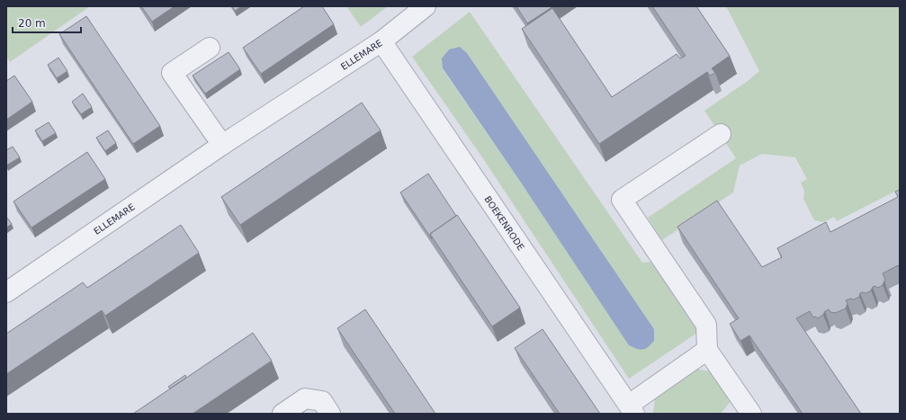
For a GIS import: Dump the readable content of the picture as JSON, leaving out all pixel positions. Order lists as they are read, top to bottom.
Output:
{
  "streets": {
    "street": ["ELLEMARE", "BOEKENRODE"]
  },
  "crossings": [
    ["ELLEMARE", "BOEKENRODE"]
  ],
  "scale_bar": "20 m"
}
